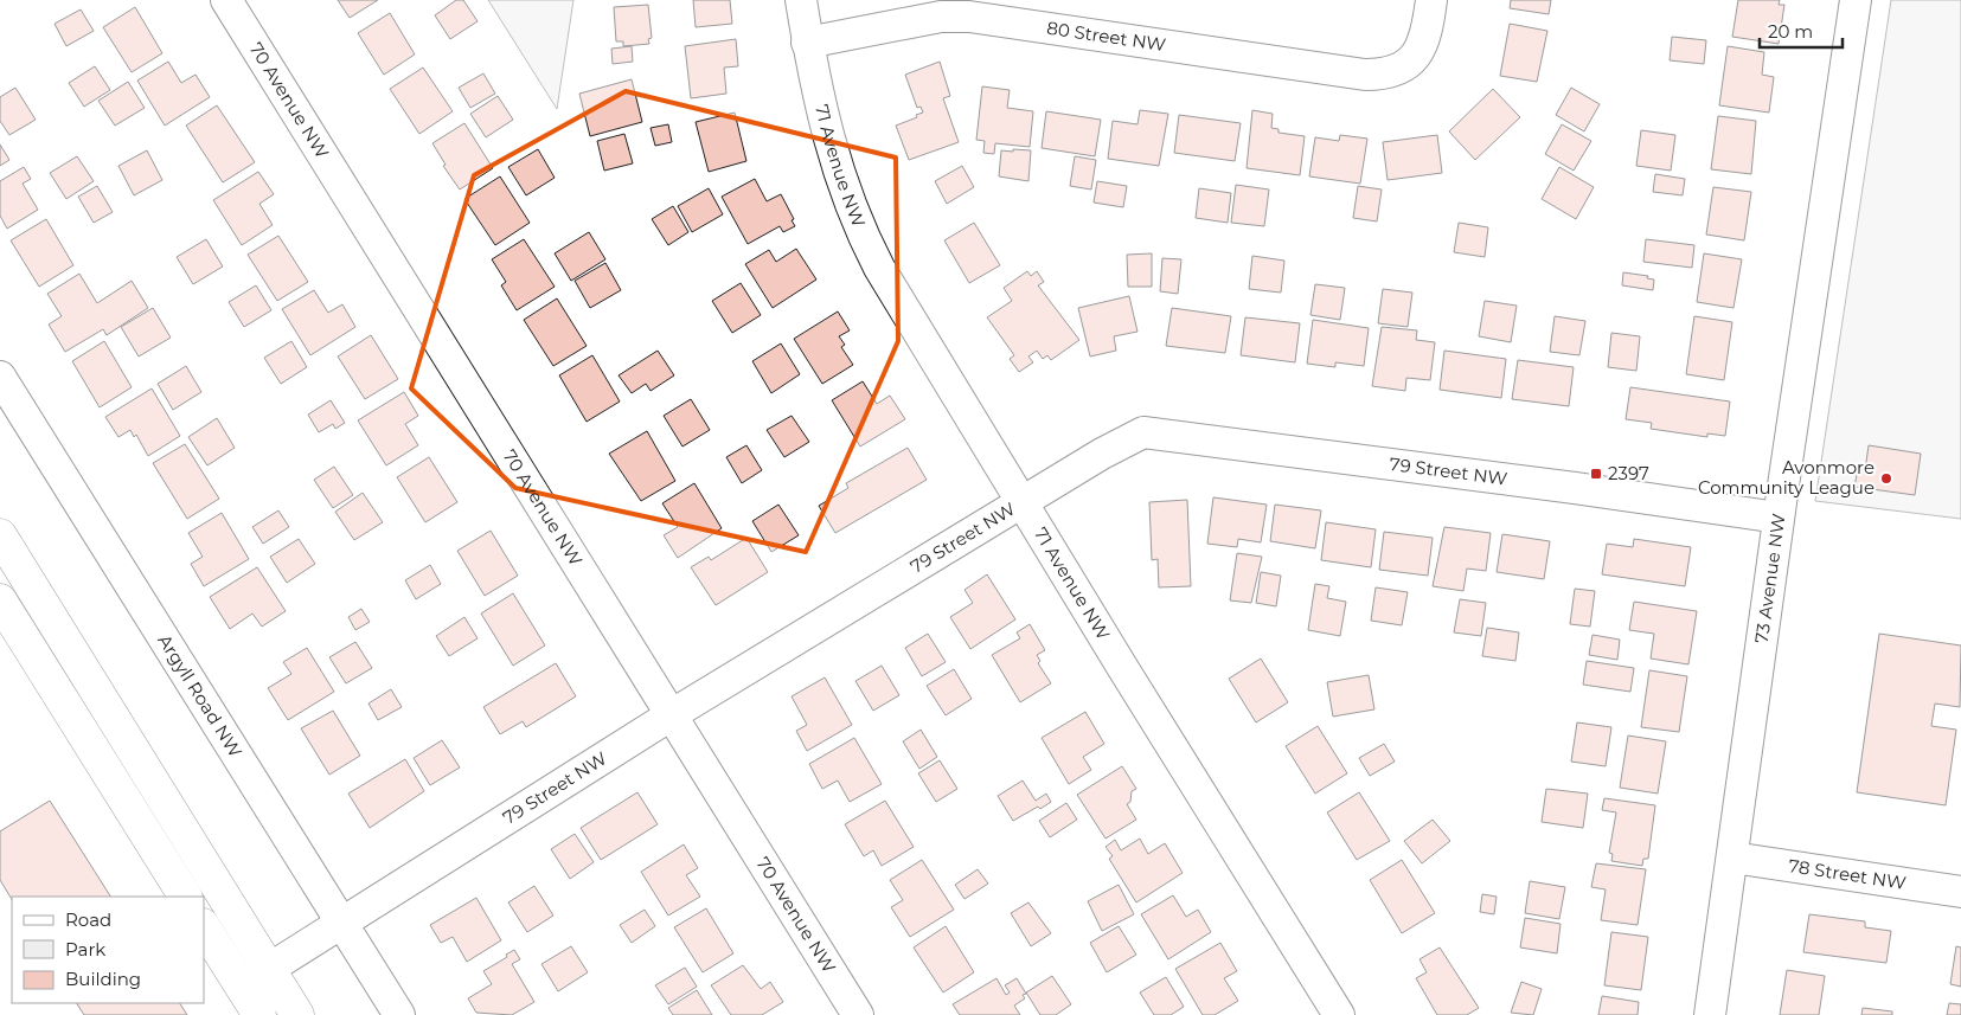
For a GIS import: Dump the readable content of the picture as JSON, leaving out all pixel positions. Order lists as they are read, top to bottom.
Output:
{
  "streets": {
    "street": [
      "80 Street NW",
      "70 Avenue NW",
      "71 Avenue NW",
      "79 Street NW",
      "73 Avenue NW",
      "Argyll Road NW",
      "78 Street NW"
    ]
  },
  "crossings": [
    ["80 Street NW", "71 Avenue NW"],
    ["70 Avenue NW", "79 Street NW"],
    ["71 Avenue NW", "79 Street NW"],
    ["79 Street NW", "73 Avenue NW"],
    ["79 Street NW", "Argyll Road NW"],
    ["73 Avenue NW", "78 Street NW"]
  ],
  "places": {
    "transit": ["2397"],
    "other": ["Avonmore Community League"]
  },
  "legend": ["Road", "Park", "Building"],
  "scale_bar": "20 m"
}
